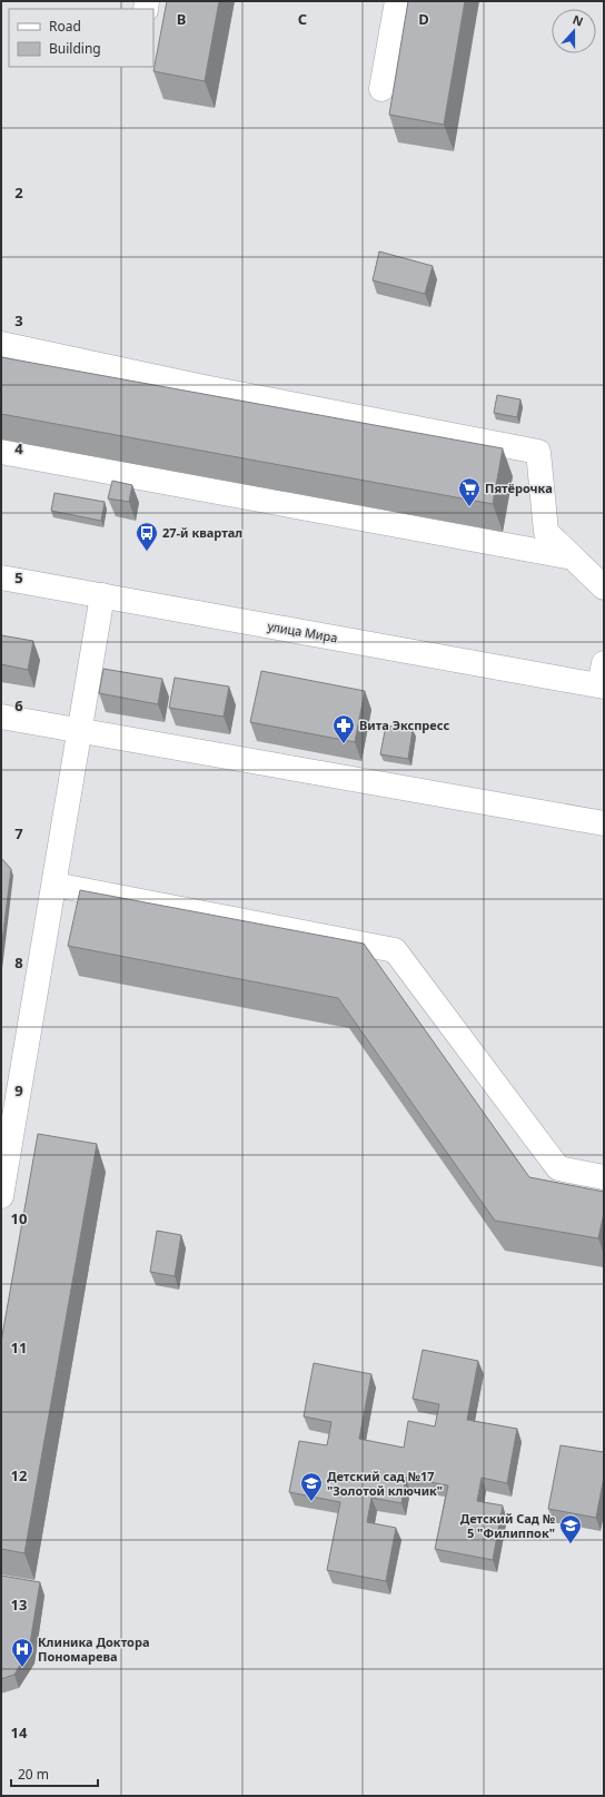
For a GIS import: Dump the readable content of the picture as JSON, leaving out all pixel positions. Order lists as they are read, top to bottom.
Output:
{
  "streets": {
    "main road": ["улица Мира"]
  },
  "places": {
    "supermarket": ["Пятёрочка"],
    "bus stop": ["27-й квартал"],
    "pharmacy": ["Вита Экспресс"],
    "school or university": ["Детский сад №17 \"Золотой ключик\"", "Детский Сад № 5 \"Филиппок\""],
    "hospital": ["Клиника Доктора Пономарева"]
  },
  "legend": ["Road", "Building"],
  "scale_bar": "20 m",
  "north": "top",
  "grid": {
    "columns": ["B", "C", "D"],
    "rows": [
      "2",
      "3",
      "4",
      "5",
      "6",
      "7",
      "8",
      "9",
      "10",
      "11",
      "12",
      "13",
      "14"
    ]
  }
}
